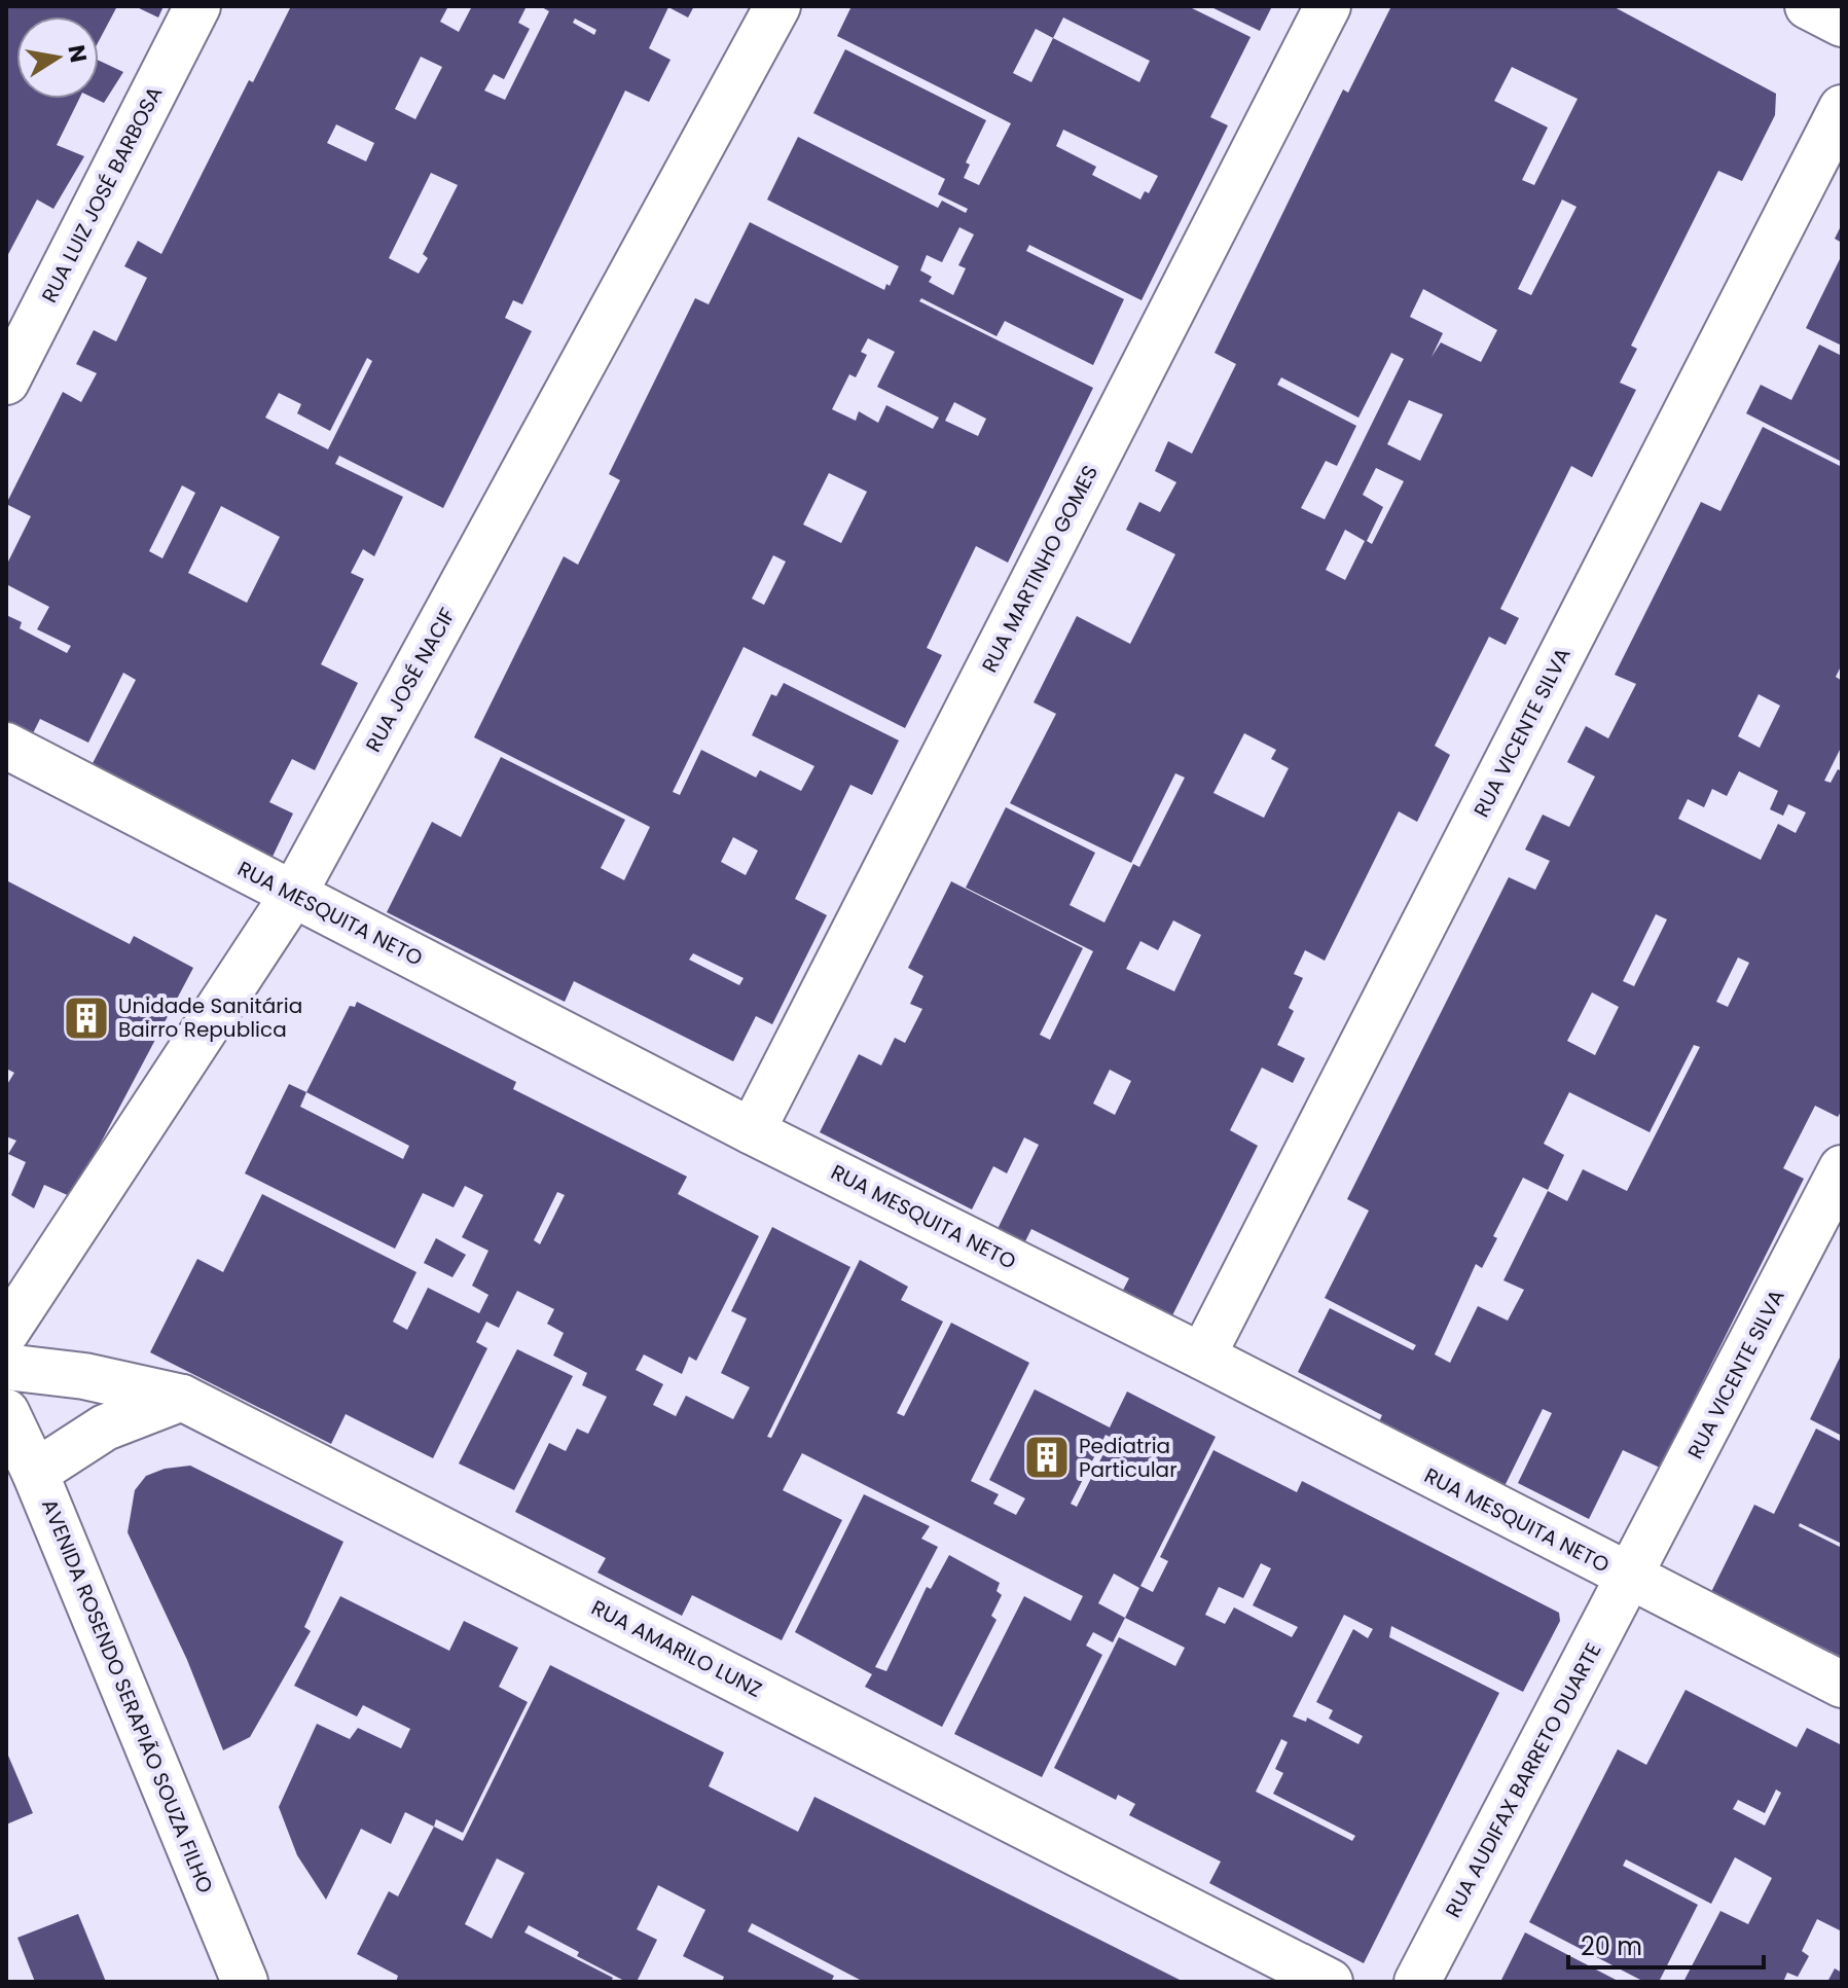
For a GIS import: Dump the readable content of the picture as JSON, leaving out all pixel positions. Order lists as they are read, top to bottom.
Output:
{
  "streets": {
    "street": [
      "RUA LUIZ JOSÉ BARBOSA",
      "RUA MARTINHO GOMES",
      "RUA JOSÉ NACIF",
      "RUA VICENTE SILVA",
      "RUA MESQUITA NETO",
      "RUA AMARILO LUNZ",
      "AVENIDA ROSENDO SERAPIÃO SOUZA FILHO",
      "RUA AUDIFAX BARRETO DUARTE"
    ]
  },
  "crossings": [
    ["RUA MARTINHO GOMES", "RUA MESQUITA NETO"],
    ["RUA JOSÉ NACIF", "RUA MESQUITA NETO"],
    ["RUA VICENTE SILVA", "RUA MESQUITA NETO"],
    ["RUA VICENTE SILVA", "RUA AUDIFAX BARRETO DUARTE"],
    ["RUA MESQUITA NETO", "RUA AUDIFAX BARRETO DUARTE"]
  ],
  "places": {
    "building": ["Unidade Sanitária Bairro Republica", "Pediatria Particular"]
  },
  "scale_bar": "20 m",
  "north": "right"
}
